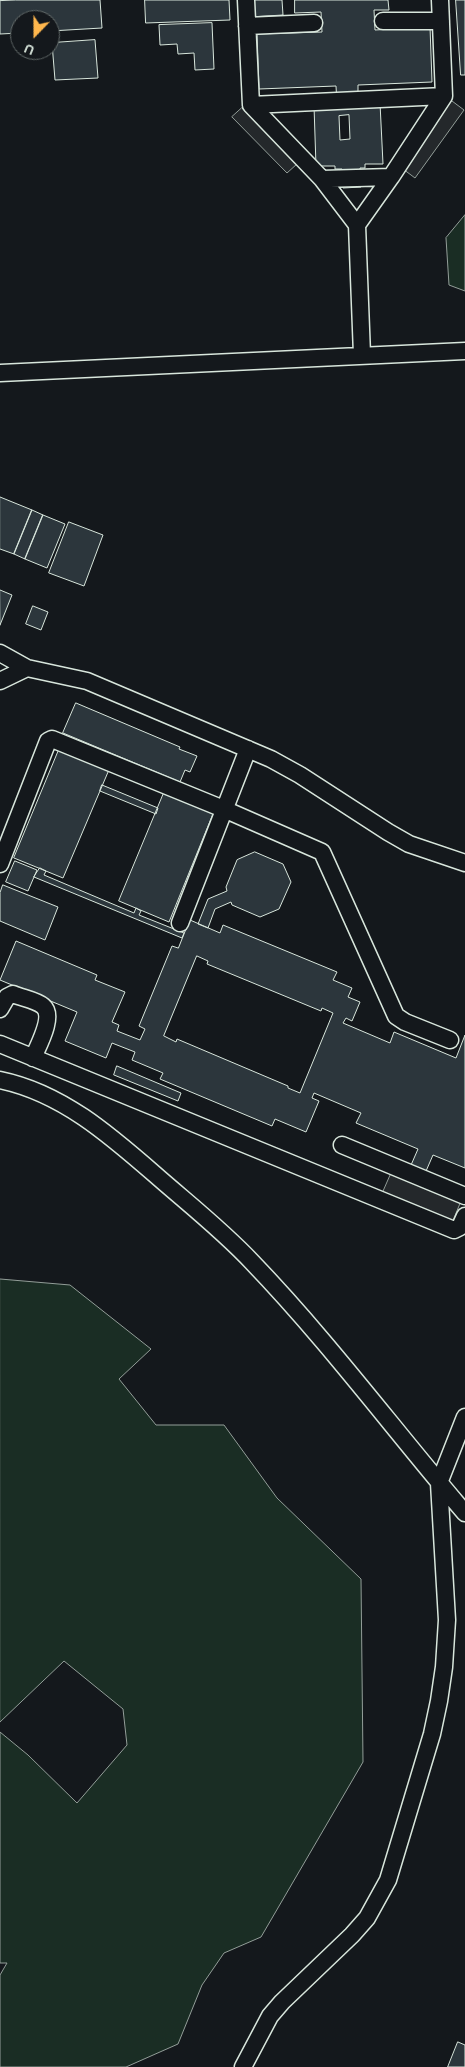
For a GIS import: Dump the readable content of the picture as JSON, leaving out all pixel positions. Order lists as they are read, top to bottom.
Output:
{
  "north": "bottom"
}
